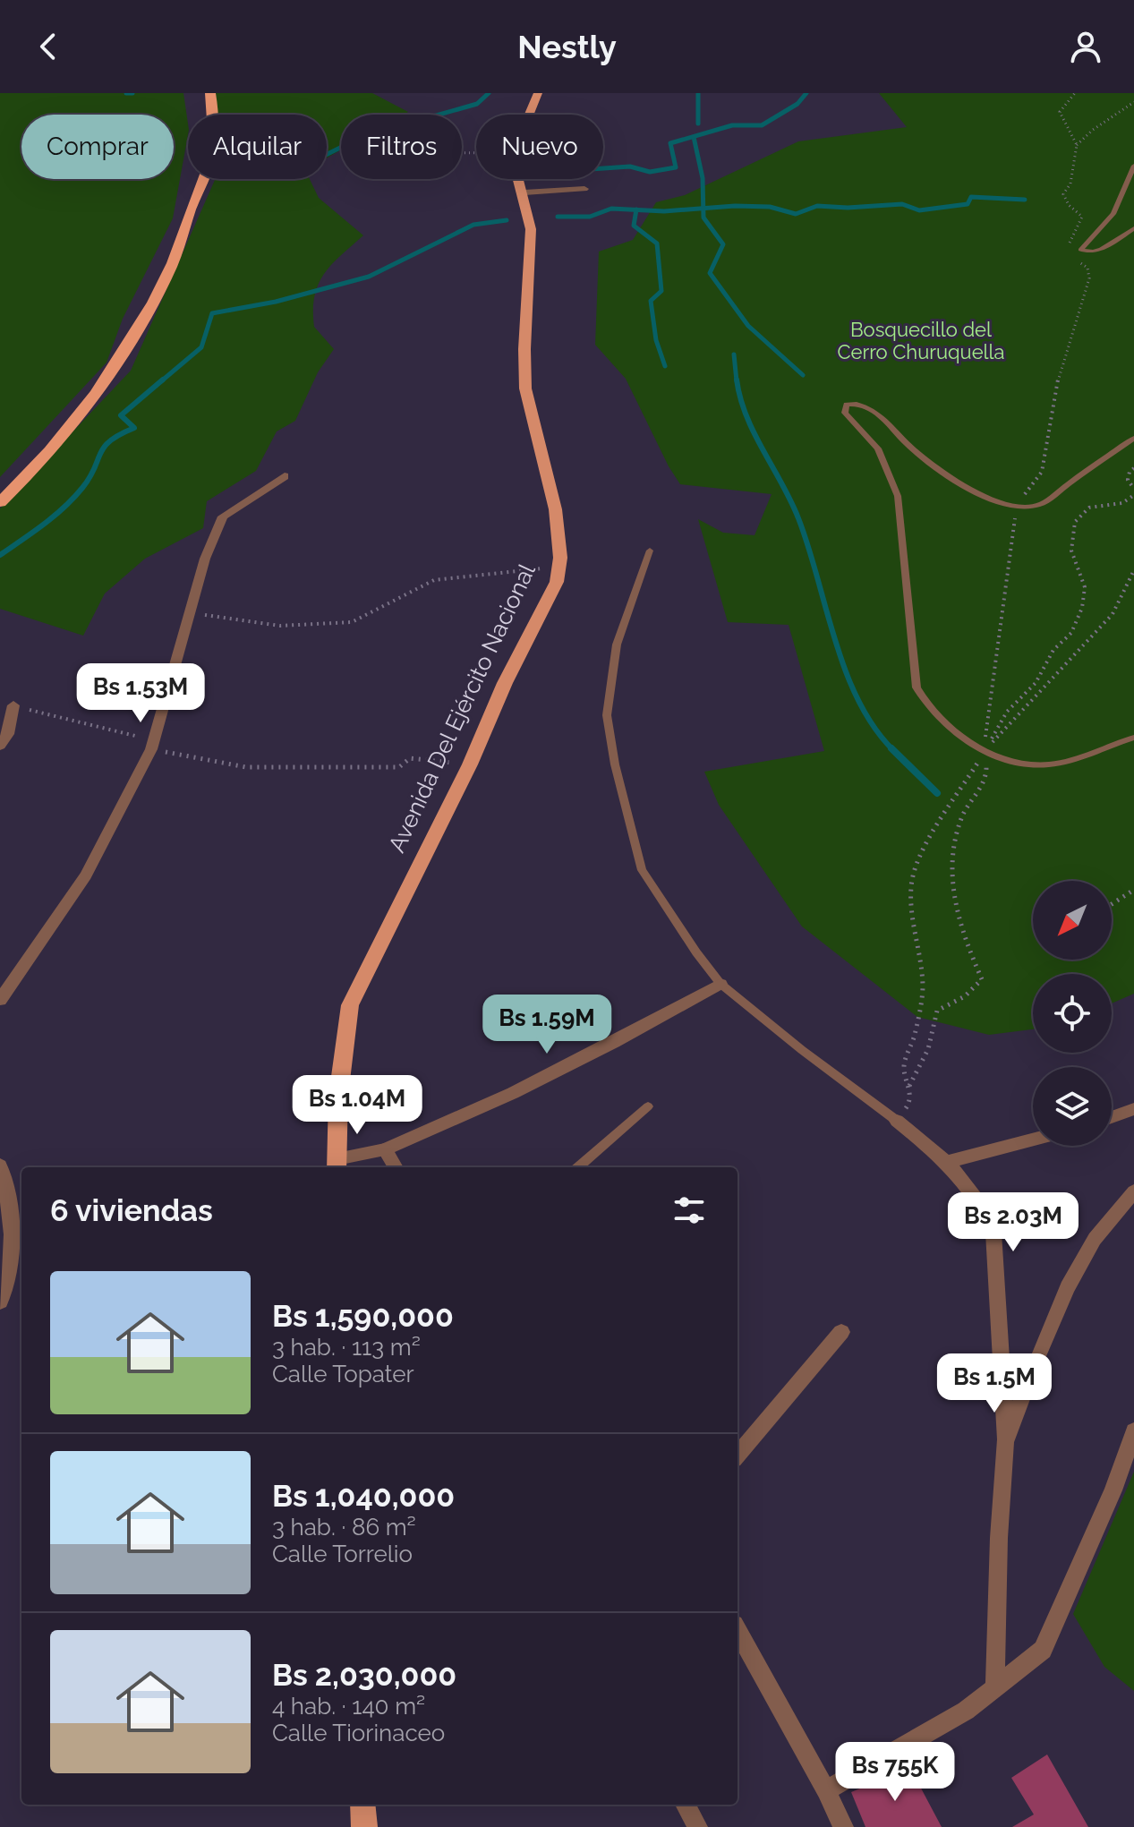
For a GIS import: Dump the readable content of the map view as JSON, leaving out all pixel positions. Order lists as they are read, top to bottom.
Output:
{
  "streets": {
    "main road": ["Avenida Del Ejército Nacional"]
  },
  "parks": ["Bosquecillo del Cerro Churuquella"],
  "north": "bottom left",
  "page": {
    "header": "Nestly",
    "chip": [
      "Comprar",
      "Alquilar",
      "Filtros",
      "Nuevo"
    ],
    "price": [
      "Bs 1.53M",
      "Bs 1.59M",
      "Bs 1.04M",
      "Bs 2.03M",
      "Bs 1.5M",
      "Bs 755K"
    ],
    "heading": "6 viviendas",
    "list": [
      {
        "name": "Bs 1,590,000",
        "note": "3 hab. · 113 m² · Calle Topater"
      },
      {
        "name": "Bs 1,040,000",
        "note": "3 hab. · 86 m² · Calle Torrelio"
      },
      {
        "name": "Bs 2,030,000",
        "note": "4 hab. · 140 m² · Calle Tiorinaceo"
      }
    ]
  }
}
